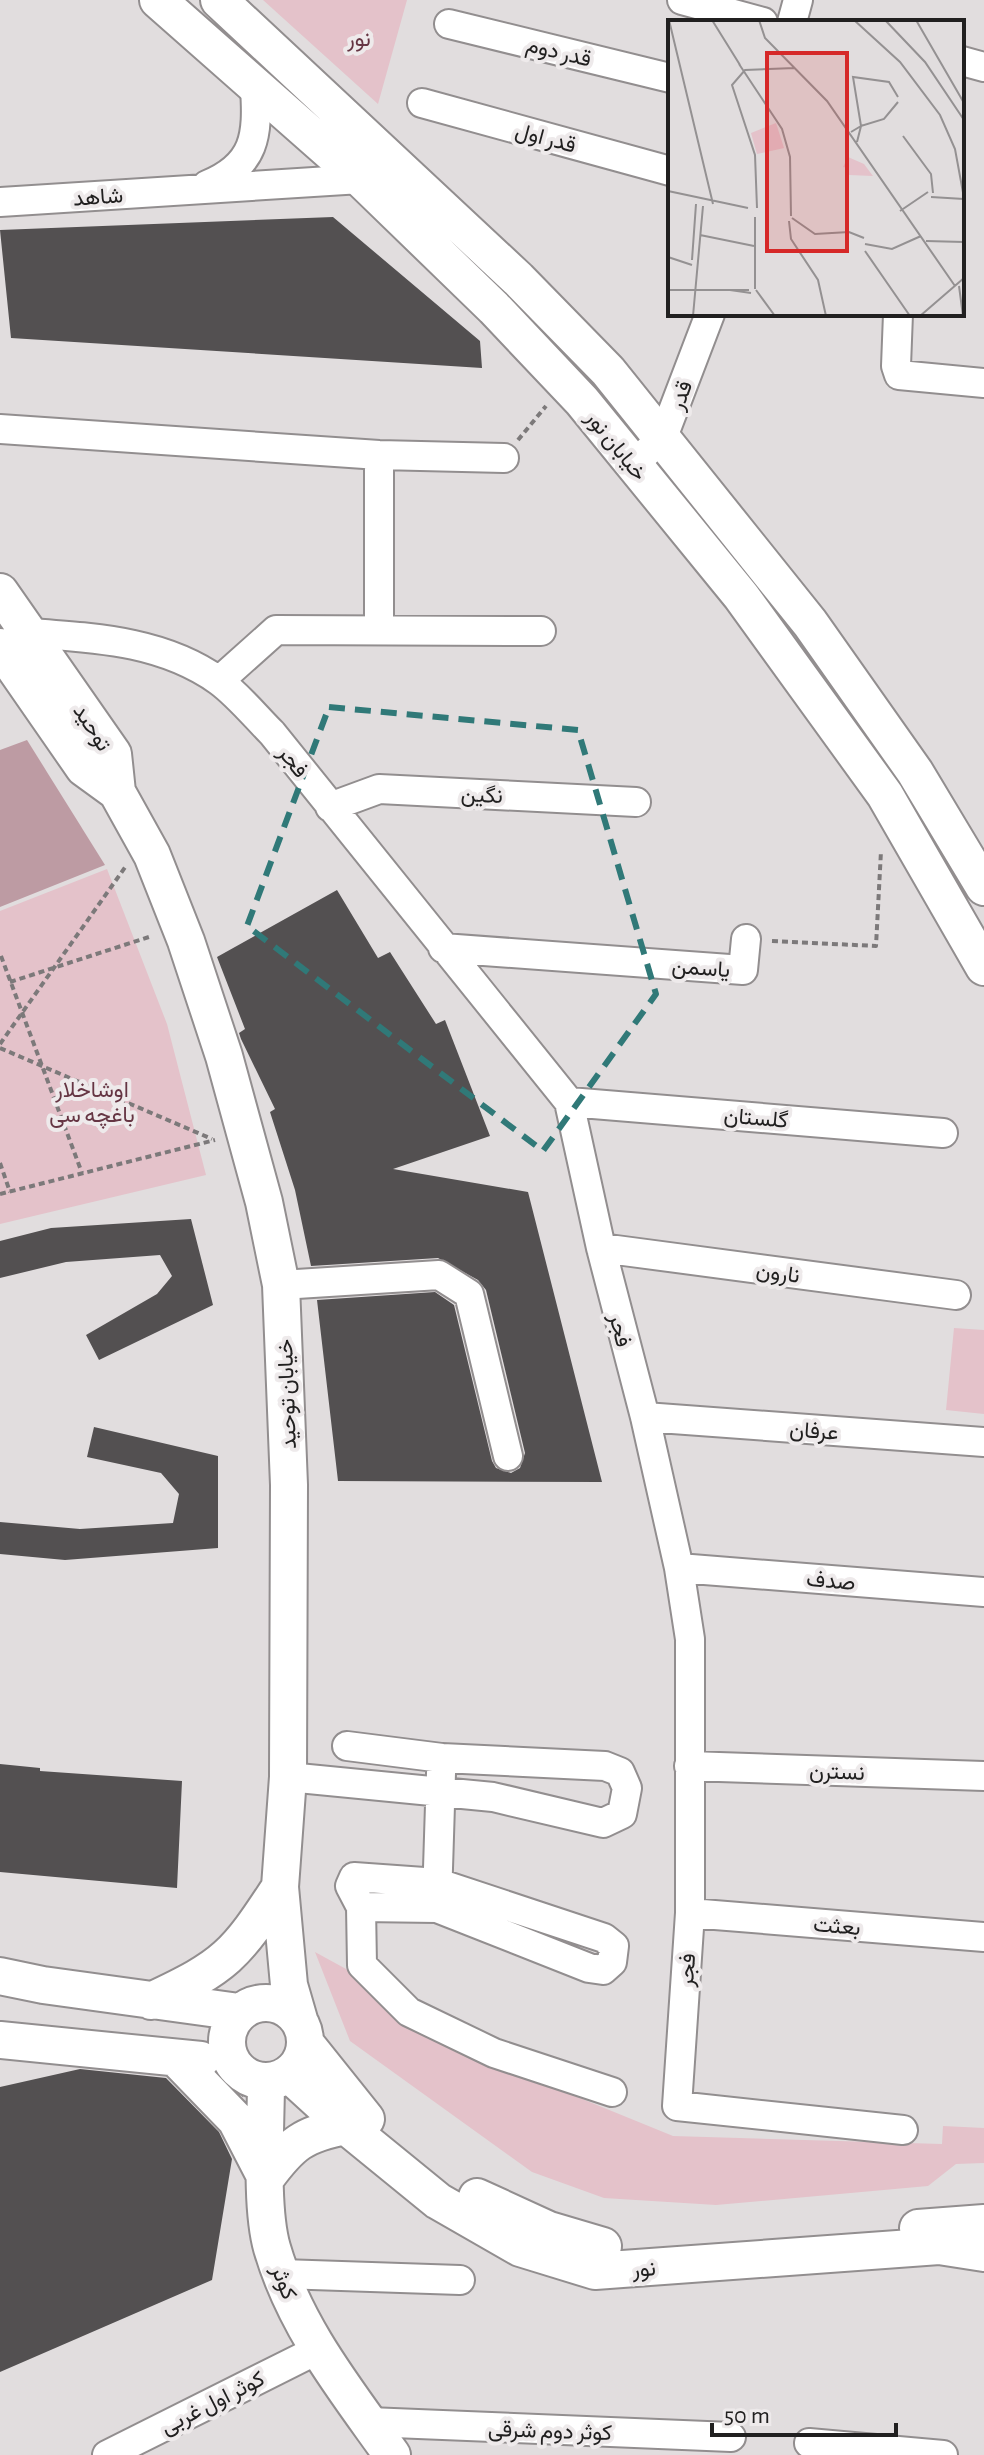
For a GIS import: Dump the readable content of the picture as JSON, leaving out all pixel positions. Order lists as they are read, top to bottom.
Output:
{
  "streets": {
    "main road": [
      "خیابان نور",
      "توحید",
      "خیابان توحید",
      "نور",
      "کوثر"
    ],
    "street": [
      "قدر دوم",
      "قدر اول",
      "شاهد",
      "قدر",
      "فجر",
      "نگین",
      "یاسمن",
      "گلستان",
      "نارون",
      "عرفان",
      "صدف",
      "نسترن",
      "بعثت",
      "کوثر اول غربی",
      "کوثر دوم شرقی"
    ]
  },
  "crossings": [
    ["شاهد", "خیابان نور"],
    ["قدر", "خیابان نور"],
    ["توحید", "فجر"],
    ["توحید", "خیابان توحید"],
    ["فجر", "نگین"],
    ["فجر", "یاسمن"],
    ["فجر", "گلستان"],
    ["فجر", "نارون"],
    ["فجر", "عرفان"],
    ["فجر", "صدف"],
    ["فجر", "نسترن"],
    ["فجر", "بعثت"],
    ["خیابان توحید", "کوثر"],
    ["کوثر", "کوثر اول غربی"],
    ["کوثر", "کوثر دوم شرقی"]
  ],
  "parks": ["نور", "اوشاخلار باغچه سی"],
  "scale_bar": "50 m"
}
